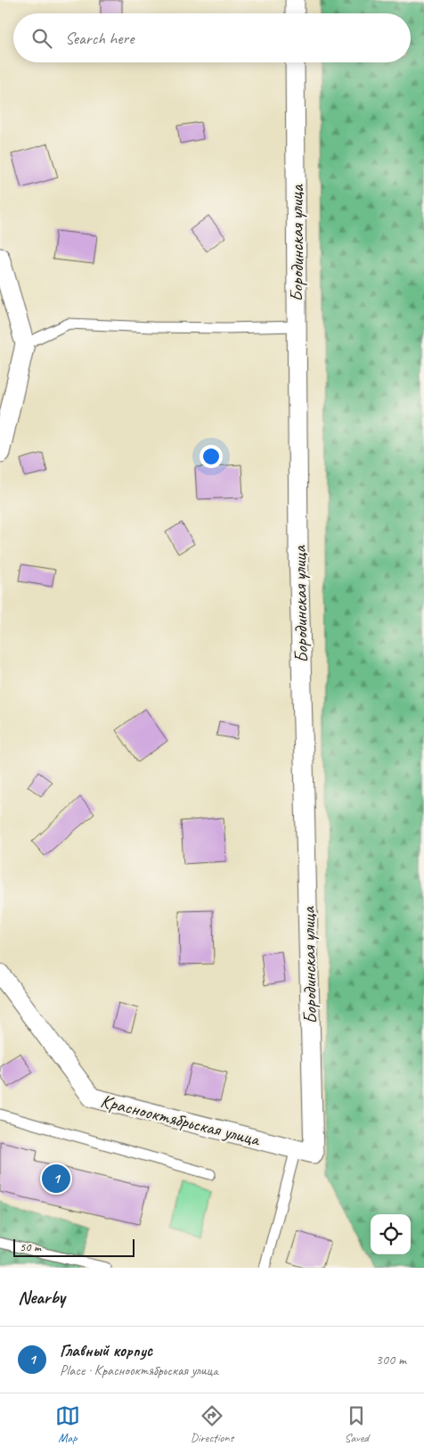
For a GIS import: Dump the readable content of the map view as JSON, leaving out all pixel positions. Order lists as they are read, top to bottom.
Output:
{
  "streets": {
    "street": ["Бородинская улица", "Краснооктябрьская улица"]
  },
  "crossings": [
    ["Бородинская улица", "Краснооктябрьская улица"]
  ],
  "scale_bar": "50 m",
  "page": {
    "search": "Search here",
    "pins": "1",
    "scale": "50 m",
    "heading": "Nearby",
    "list": [
      {
        "mark": "1",
        "name": "Главный корпус",
        "note": "Place · Краснооктябрьская улица",
        "value": "300 m"
      }
    ],
    "nav": ["Map", "Directions", "Saved"]
  }
}
